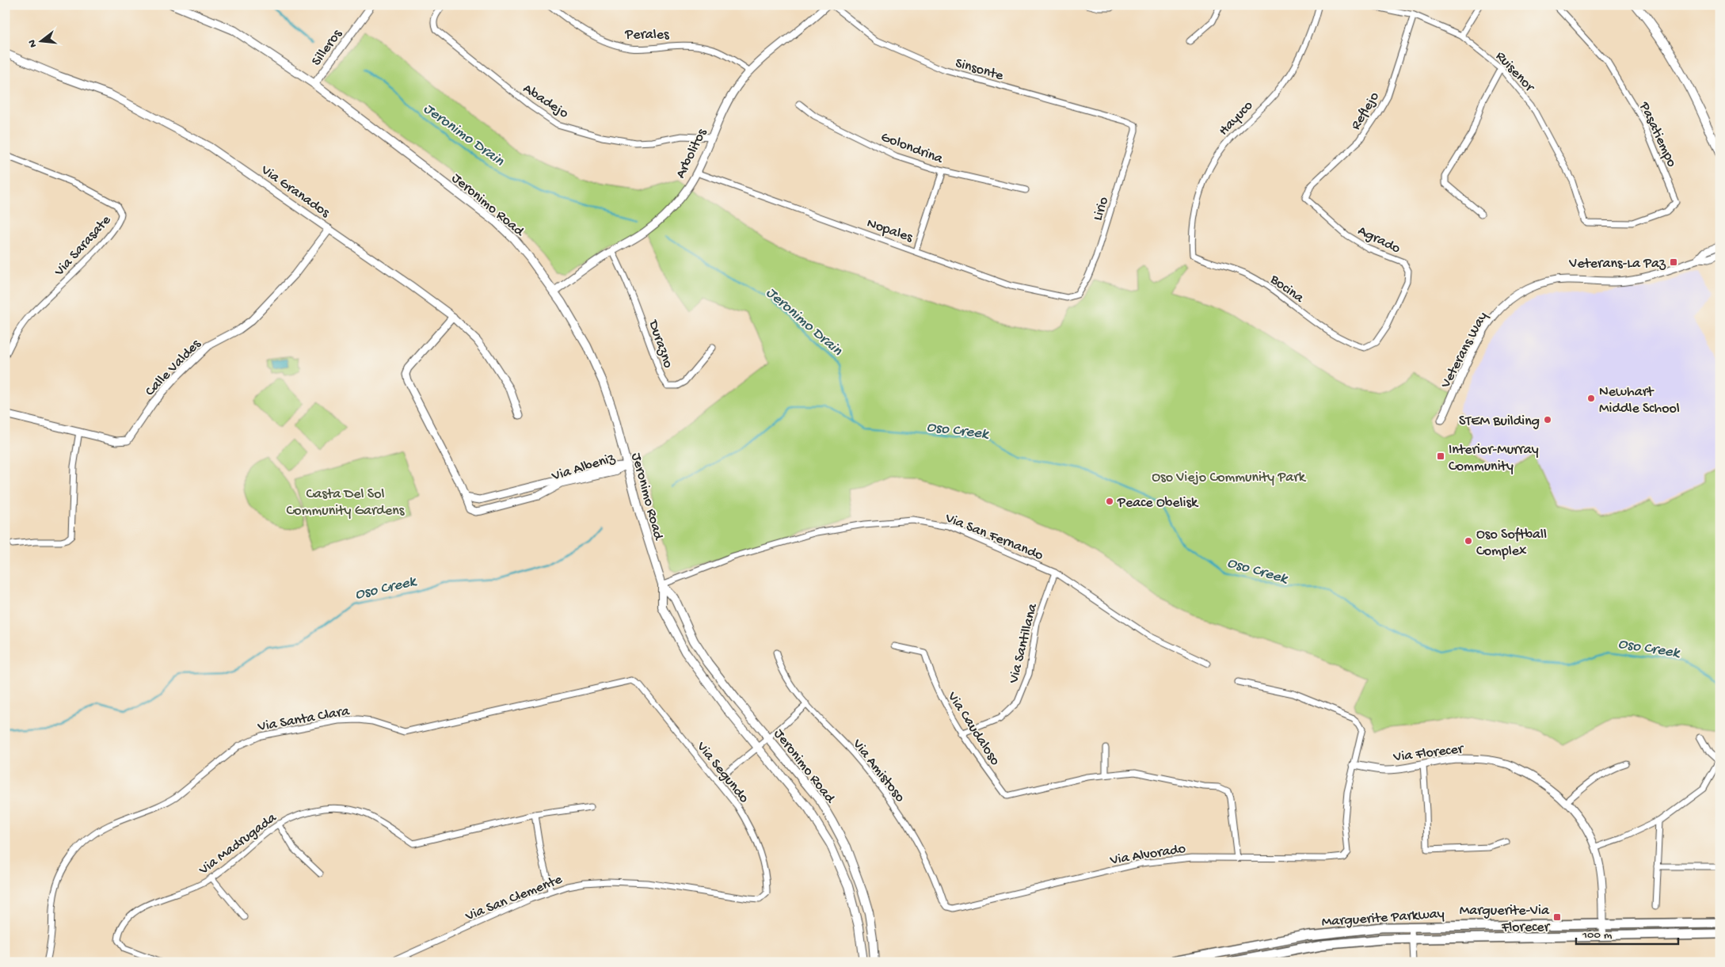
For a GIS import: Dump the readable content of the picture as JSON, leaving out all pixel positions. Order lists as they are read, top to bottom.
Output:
{
  "streets": {
    "main road": ["Jeronimo Road", "Marguerite Parkway"],
    "street": [
      "Perales",
      "Silleros",
      "Sinsonte",
      "Ruisenor",
      "Abadejo",
      "Reflejo",
      "Hayuco",
      "Pasatiempo",
      "Golondrina",
      "Arbolitos",
      "Via Granados",
      "Lirio",
      "Nopales",
      "Agrado",
      "Via Sarasate",
      "Bocina",
      "Durazno",
      "Veterans Way",
      "Calle Valdes",
      "Via Albeniz",
      "Via San Fernando",
      "Via Santillana",
      "Via Santa Clara",
      "Via Caudaloso",
      "Via Florecer",
      "Via Amistoso",
      "Via Segundo",
      "Via Madrugada",
      "Via Alvorado",
      "Via San Clemente"
    ]
  },
  "crossings": [
    ["Perales", "Arbolitos"],
    ["Silleros", "Jeronimo Road"],
    ["Sinsonte", "Lirio"],
    ["Ruisenor", "Reflejo"],
    ["Ruisenor", "Pasatiempo"],
    ["Abadejo", "Arbolitos"],
    ["Reflejo", "Agrado"],
    ["Hayuco", "Bocina"],
    ["Arbolitos", "Jeronimo Road"],
    ["Arbolitos", "Nopales"],
    ["Arbolitos", "Durazno"],
    ["Via Granados", "Calle Valdes"],
    ["Via Granados", "Via Albeniz"],
    ["Jeronimo Road", "Via Albeniz"],
    ["Jeronimo Road", "Via San Fernando"],
    ["Lirio", "Nopales"],
    ["Agrado", "Bocina"],
    ["Via San Fernando", "Via Santillana"],
    ["Via Santillana", "Via Caudaloso"],
    ["Via Santa Clara", "Via Segundo"],
    ["Via Florecer", "Via Alvorado"],
    ["Via Florecer", "Marguerite Parkway"],
    ["Via Amistoso", "Via Alvorado"],
    ["Via Segundo", "Via San Clemente"]
  ],
  "water": ["Jeronimo Drain", "Oso Creek"],
  "parks": ["Oso Viejo Community Park", "Casta Del Sol Community Gardens"],
  "places": {
    "transit": ["Veterans-La Paz", "Interior-Murray Community", "Marguerite-Via Florecer"],
    "other": [
      "Newhart Middle School",
      "STEM Building",
      "Peace Obelisk",
      "Oso Softball Complex"
    ]
  },
  "scale_bar": "100 m",
  "north": "left"
}
